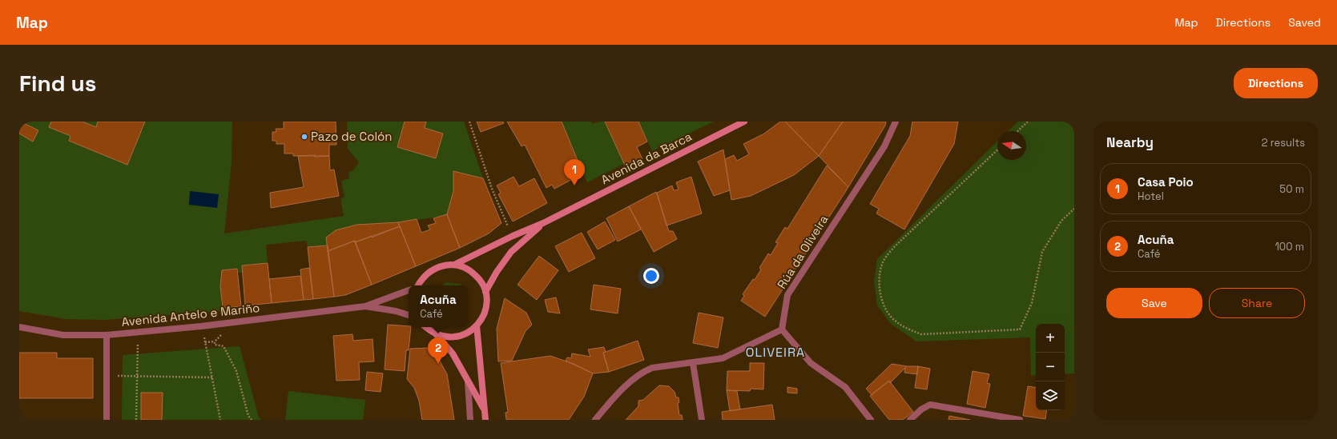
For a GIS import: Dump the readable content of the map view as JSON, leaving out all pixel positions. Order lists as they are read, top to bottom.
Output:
{
  "streets": {
    "main road": ["Avenida da Barca"],
    "street": ["Rúa da Oliveira", "Avenida Antelo e Mariño"]
  },
  "districts": ["OLIVEIRA"],
  "places": ["Pazo de Colón"],
  "north": "left",
  "page": {
    "header": "Map",
    "nav": ["Map", "Directions", "Saved"],
    "buttons": [
      "Directions",
      ["Save", "Share"]
    ],
    "title": "Find us",
    "heading": ["Nearby", "2 results"],
    "pins": ["1", "2"],
    "list": [
      {
        "mark": "1",
        "name": "Casa Poio",
        "note": "Hotel",
        "value": "50 m"
      },
      {
        "mark": "2",
        "name": "Acuña",
        "note": "Café",
        "value": "100 m"
      }
    ],
    "popup": ["Acuña", "Café"],
    "map_buttons": ["+", "−"]
  }
}
